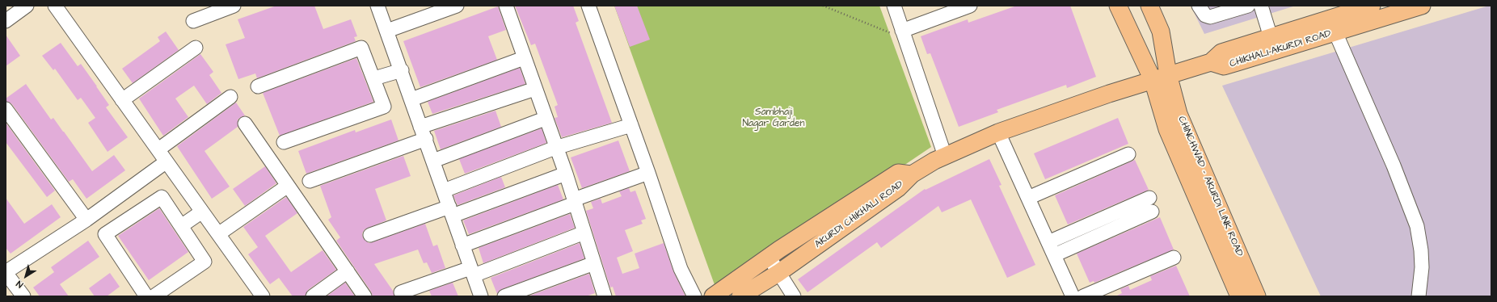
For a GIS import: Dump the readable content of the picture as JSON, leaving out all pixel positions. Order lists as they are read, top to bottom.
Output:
{
  "streets": {
    "main road": ["CHIKHALI-AKURDI ROAD", "CHINCHWAD - AKURDI LINK ROAD", "AKURDI CHIKHALI ROAD"]
  },
  "crossings": [
    ["CHIKHALI-AKURDI ROAD", "AKURDI CHIKHALI ROAD"],
    ["CHINCHWAD - AKURDI LINK ROAD", "AKURDI CHIKHALI ROAD"]
  ],
  "parks": ["Sambhaji Nagar Garden"],
  "north": "bottom left"
}
